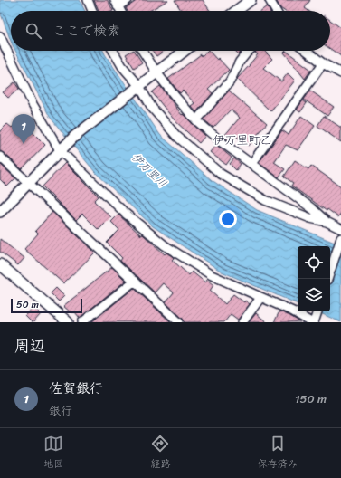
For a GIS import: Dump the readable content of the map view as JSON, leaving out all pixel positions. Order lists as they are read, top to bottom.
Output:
{
  "districts": ["伊万里町乙"],
  "water": ["伊万里川"],
  "scale_bar": "50 m",
  "page": {
    "search": "ここで検索",
    "pins": "1",
    "scale": "50 m",
    "heading": "周辺",
    "list": [
      {
        "mark": "1",
        "name": "佐賀銀行",
        "note": "銀行",
        "value": "150 m"
      }
    ],
    "nav": ["地図", "経路", "保存済み"]
  }
}
